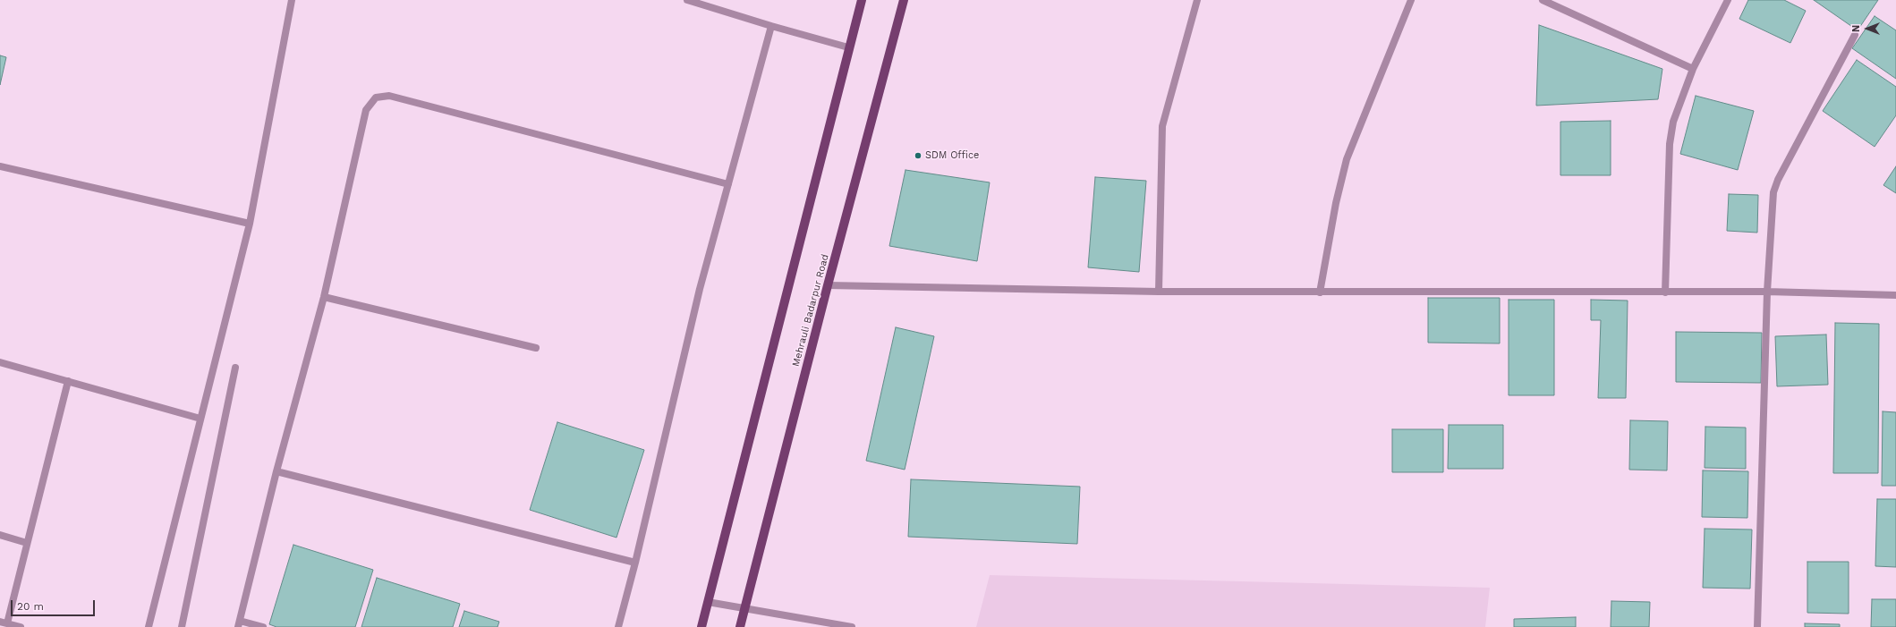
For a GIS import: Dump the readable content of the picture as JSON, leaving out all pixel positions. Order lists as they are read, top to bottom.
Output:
{
  "streets": {
    "main road": ["Mehrauli Badarpur Road"]
  },
  "places": ["SDM Office"],
  "scale_bar": "20 m",
  "north": "left"
}
